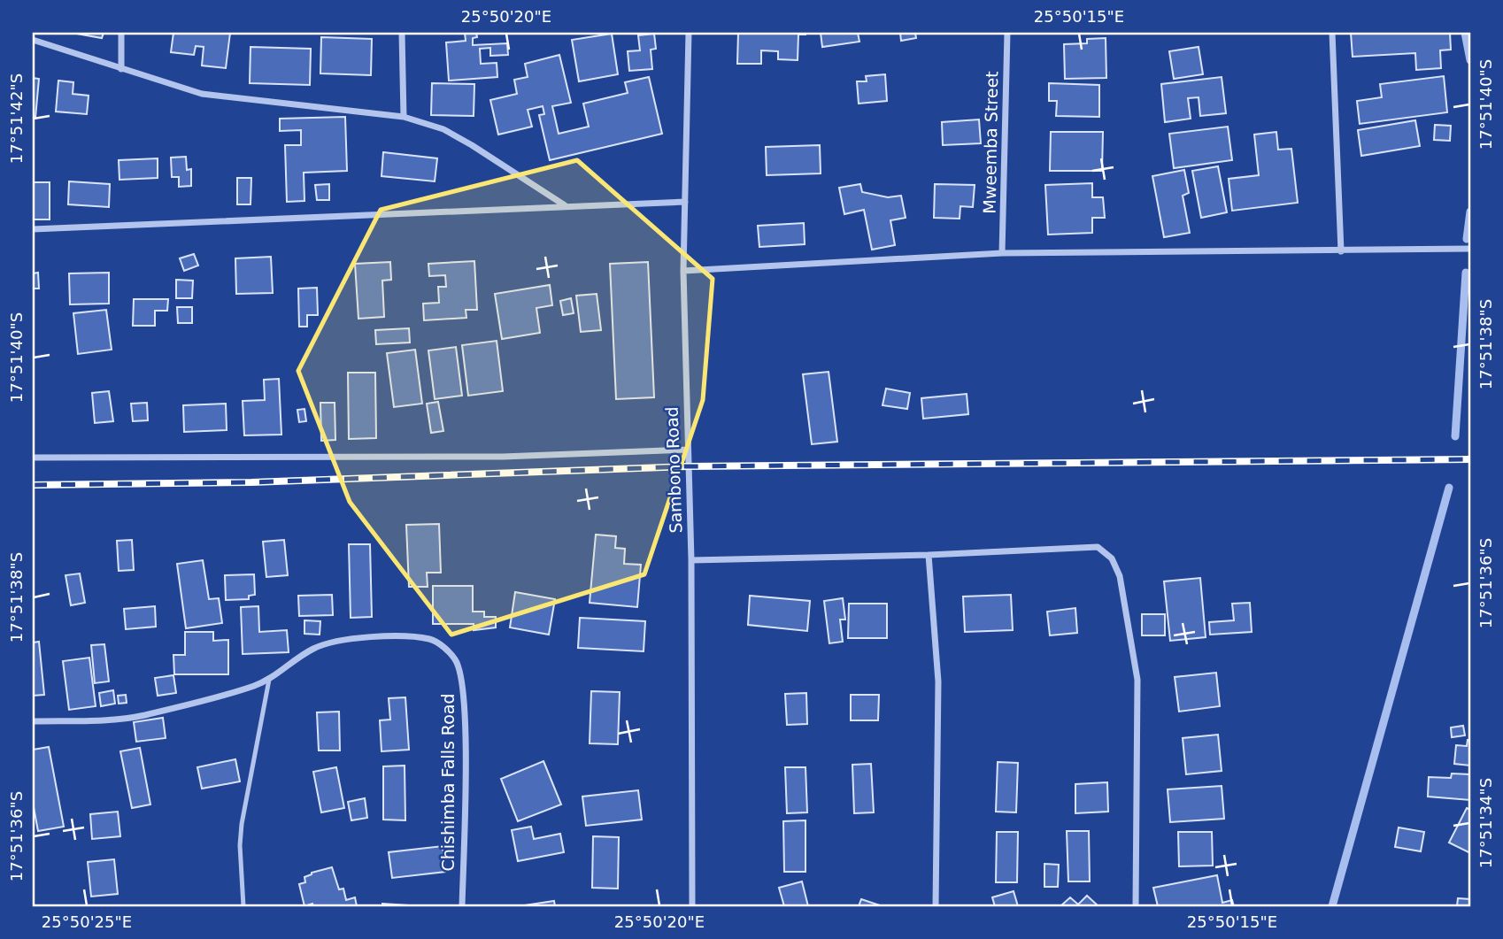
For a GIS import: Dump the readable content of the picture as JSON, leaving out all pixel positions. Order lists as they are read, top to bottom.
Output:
{
  "streets": {
    "street": ["Mweemba Street", "Sambono Road", "Chishimba Falls Road"]
  },
  "coordinates": [
    "25°50'20\"E",
    "25°50'15\"E",
    "17°51'40\"S",
    "17°51'42\"S",
    "17°51'38\"S",
    "17°51'36\"S",
    "17°51'34\"S",
    "25°50'25\"E"
  ]
}
